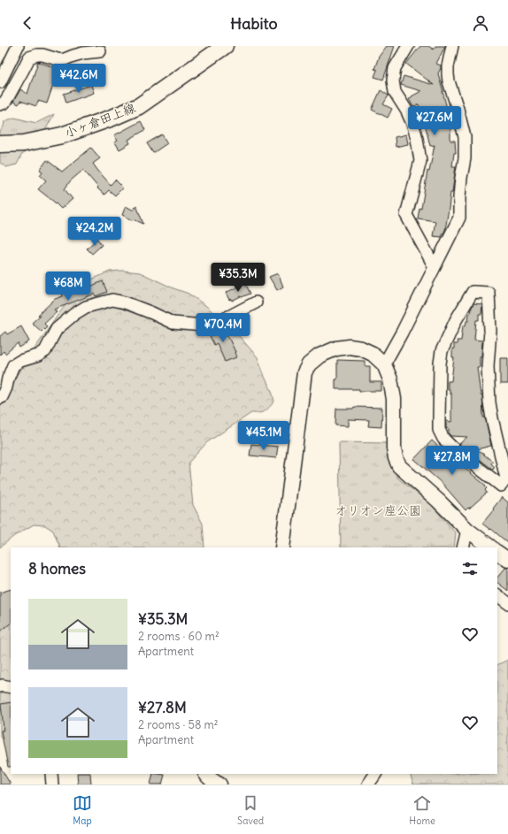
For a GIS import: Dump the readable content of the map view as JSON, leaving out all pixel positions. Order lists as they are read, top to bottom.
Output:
{
  "streets": {
    "main road": ["小ヶ倉田上線"]
  },
  "parks": ["オリオン座公園"],
  "page": {
    "header": "Habito",
    "price": [
      "¥42.6M",
      "¥27.6M",
      "¥24.2M",
      "¥35.3M",
      "¥68M",
      "¥70.4M",
      "¥45.1M",
      "¥27.8M"
    ],
    "heading": "8 homes",
    "list": [
      {
        "name": "¥35.3M",
        "note": "2 rooms · 60 m² · Apartment"
      },
      {
        "name": "¥27.8M",
        "note": "2 rooms · 58 m² · Apartment"
      }
    ],
    "tabs": ["Map", "Saved", "Home"]
  }
}
